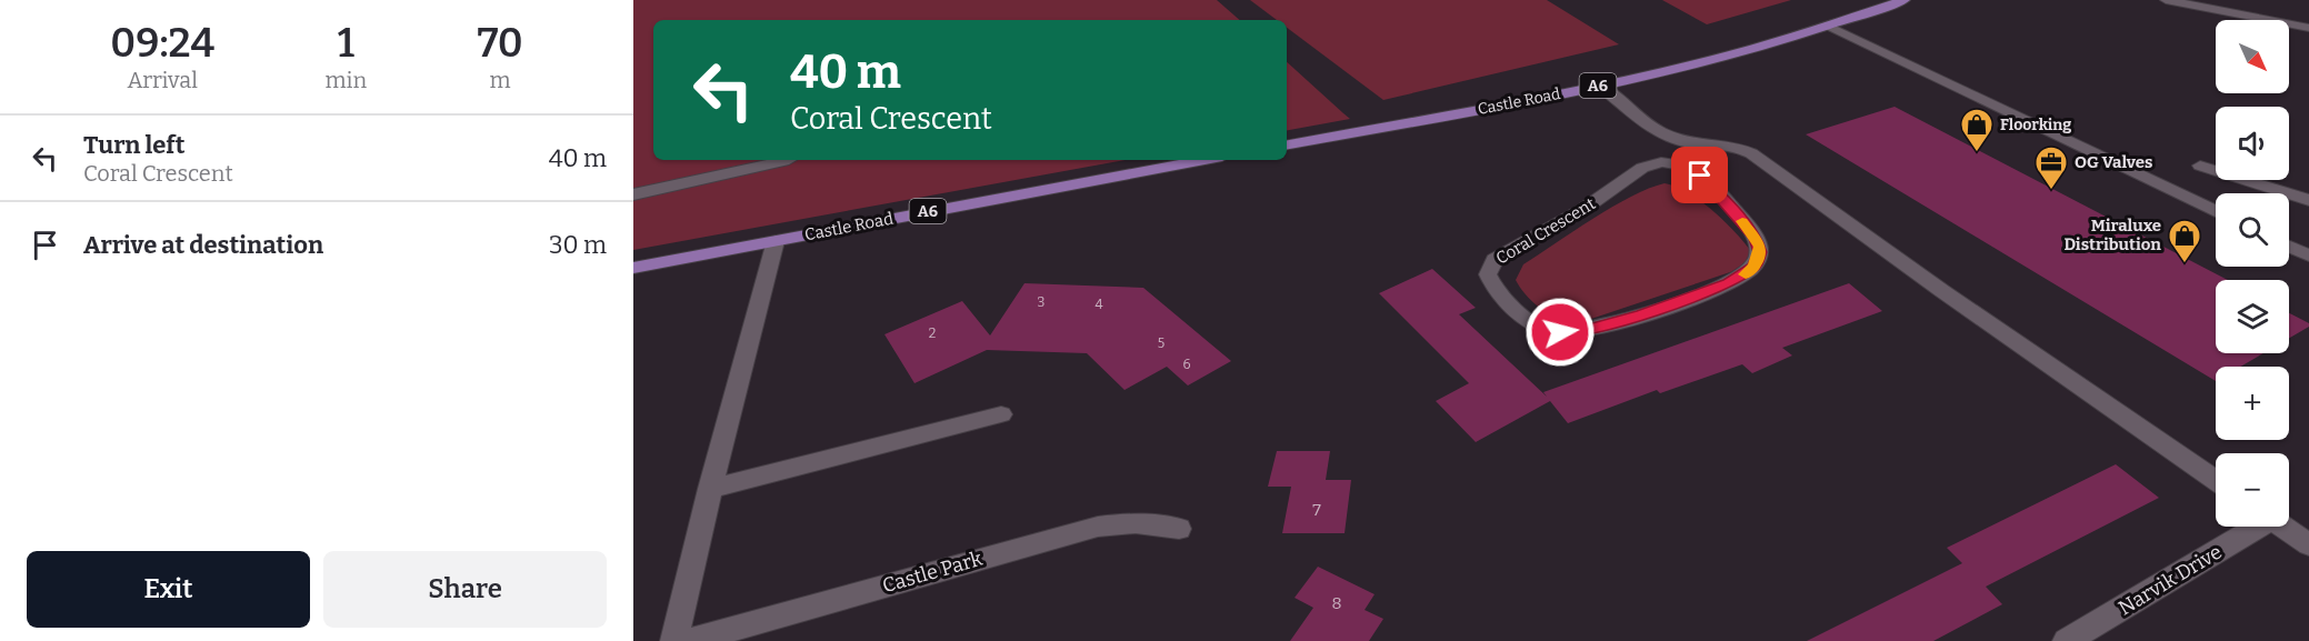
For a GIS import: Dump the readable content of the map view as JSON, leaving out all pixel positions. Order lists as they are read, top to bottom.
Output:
{
  "streets": {
    "main road": ["A6", "Castle Road"],
    "street": ["Coral Crescent", "Castle Park", "Narvik Drive"]
  },
  "places": {
    "shop": ["Floorking", "Miraluxe Distribution"],
    "office": ["OG Valves"]
  },
  "house_numbers": [
    "3",
    "4",
    "2",
    "5",
    "6",
    "7",
    "8"
  ],
  "north": "bottom right",
  "page": {
    "eta": [
      "09:24",
      "Arrival",
      "1",
      "min",
      "70",
      "m"
    ],
    "map_buttons": ["+", "−"],
    "turn": ["40 m", "Coral Crescent"],
    "list": [
      {
        "name": "Turn left",
        "note": "Coral Crescent",
        "value": "40 m"
      },
      {
        "name": "Arrive at destination",
        "value": "30 m"
      }
    ],
    "buttons": ["Exit", "Share"]
  }
}
